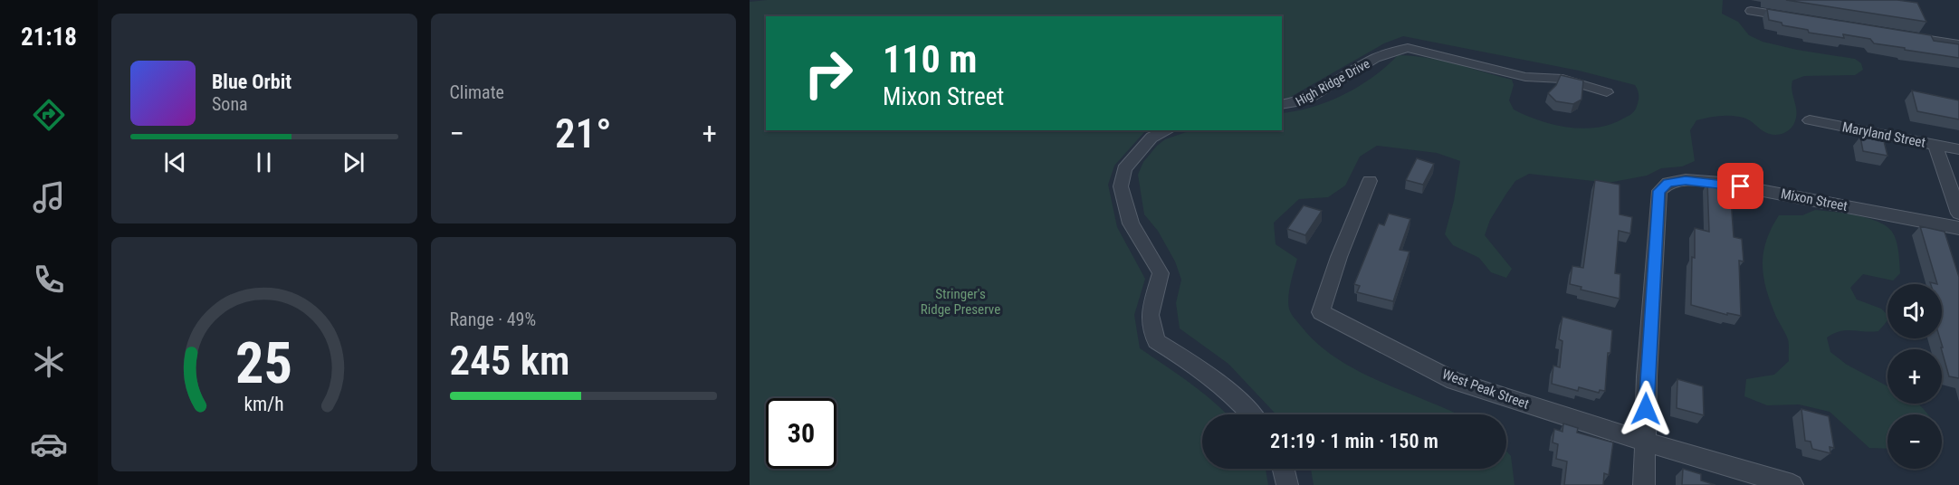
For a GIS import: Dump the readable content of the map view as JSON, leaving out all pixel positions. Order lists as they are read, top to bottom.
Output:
{
  "streets": {
    "street": [
      "High Ridge Drive",
      "Maryland Street",
      "Mixon Street",
      "West Peak Street"
    ]
  },
  "crossings": [
    ["Mixon Street", "West Peak Street"]
  ],
  "parks": ["Stringer's Ridge Preserve"],
  "page": {
    "tabs": "21:18",
    "tile": [
      "Climate",
      ["Range · 49%", "245 km"]
    ],
    "turn": ["110 m", "Mixon Street"],
    "song": ["Blue Orbit", "Sona"],
    "heat": ["−", "21°", "+"],
    "map_buttons": ["+", "−"],
    "limit": "30",
    "trip": "21:19 · 1 min · 150 m",
    "gauge": ["25", "km/h"]
  }
}
